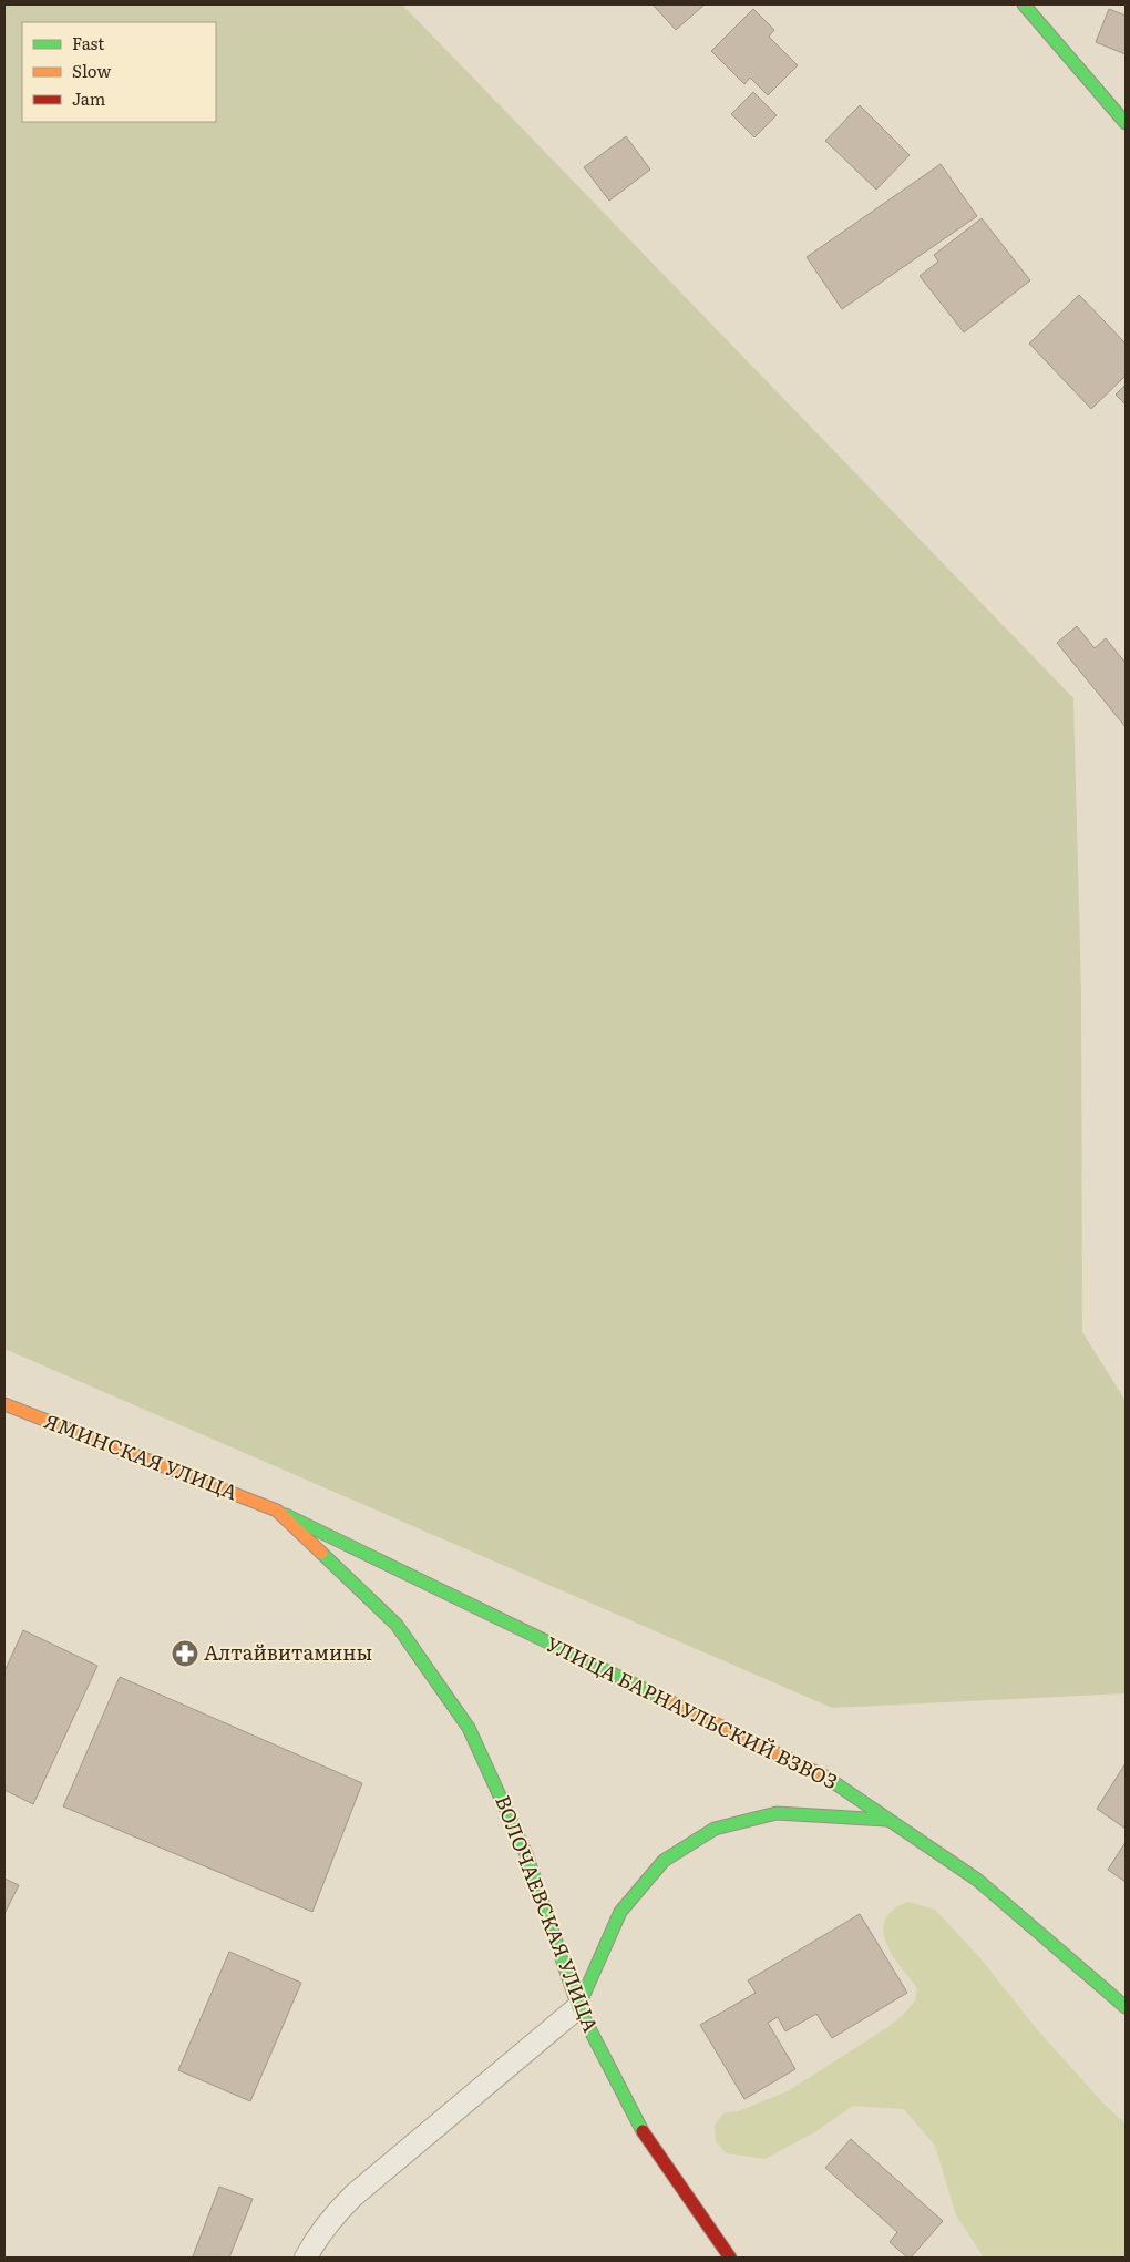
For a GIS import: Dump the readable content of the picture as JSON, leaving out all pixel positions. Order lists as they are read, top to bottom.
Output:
{
  "streets": {
    "main road": ["ЯМИНСКАЯ УЛИЦА", "УЛИЦА БАРНАУЛЬСКИЙ ВЗВОЗ", "ВОЛОЧАЕВСКАЯ УЛИЦА"]
  },
  "crossings": [
    ["ЯМИНСКАЯ УЛИЦА", "УЛИЦА БАРНАУЛЬСКИЙ ВЗВОЗ"],
    ["ЯМИНСКАЯ УЛИЦА", "ВОЛОЧАЕВСКАЯ УЛИЦА"],
    ["УЛИЦА БАРНАУЛЬСКИЙ ВЗВОЗ", "ВОЛОЧАЕВСКАЯ УЛИЦА"]
  ],
  "places": {
    "pharmacy": ["Алтайвитамины"]
  },
  "legend": ["Fast", "Slow", "Jam"]
}
